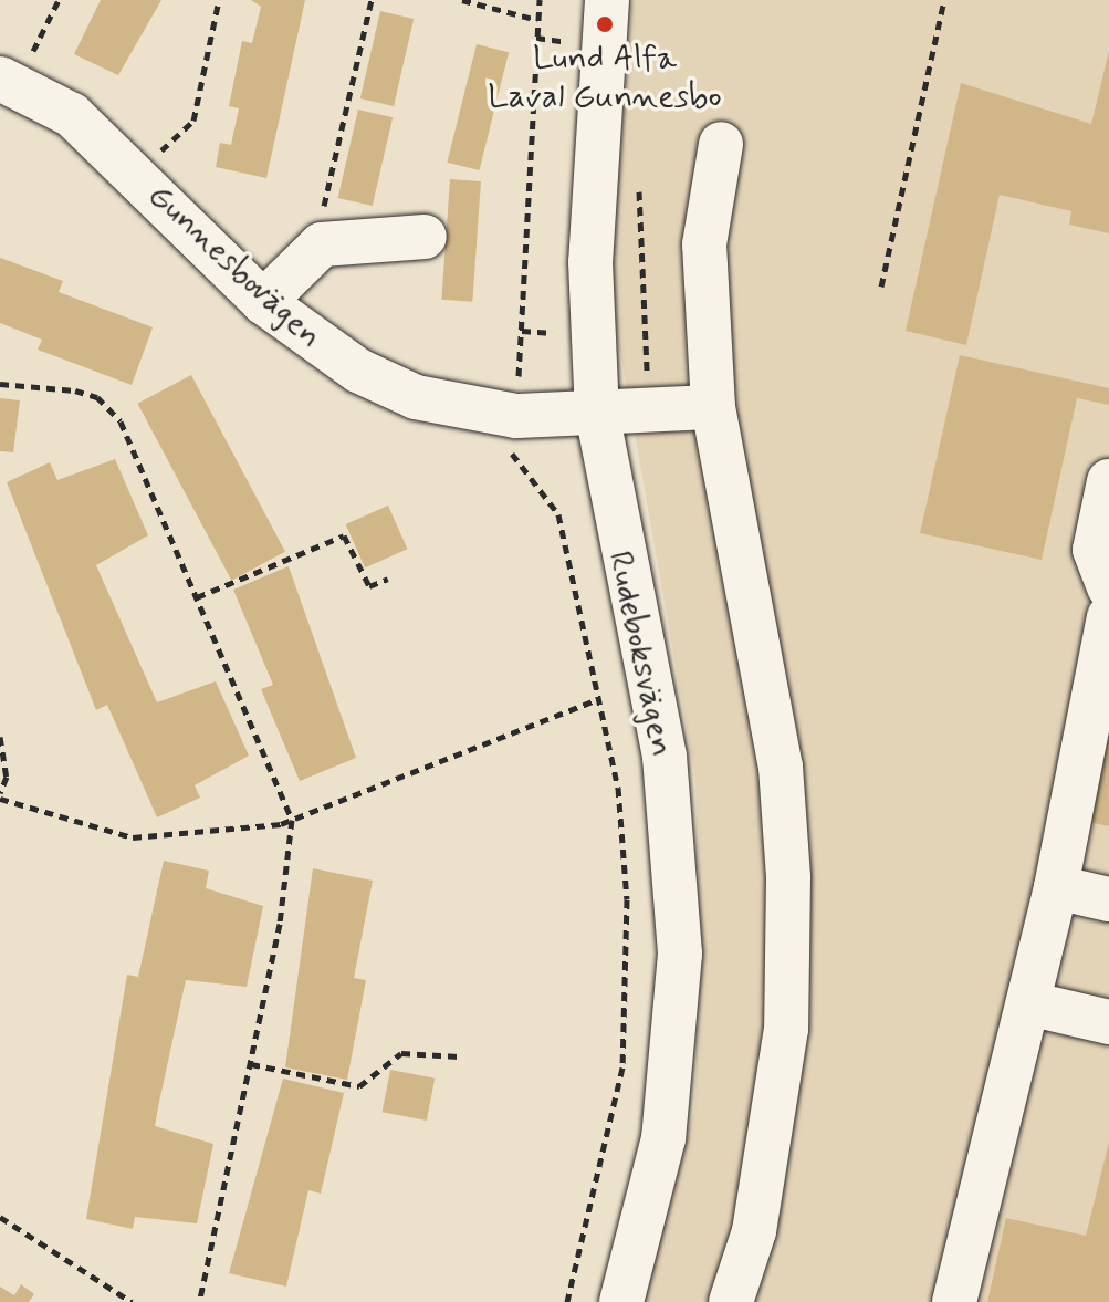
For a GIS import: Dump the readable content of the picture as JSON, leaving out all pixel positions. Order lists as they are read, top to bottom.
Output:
{
  "streets": {
    "street": ["Gunnesbovägen", "Rudeboksvägen"]
  },
  "crossings": [
    ["Gunnesbovägen", "Rudeboksvägen"]
  ],
  "places": ["Lund Alfa Laval Gunnesbo"]
}
